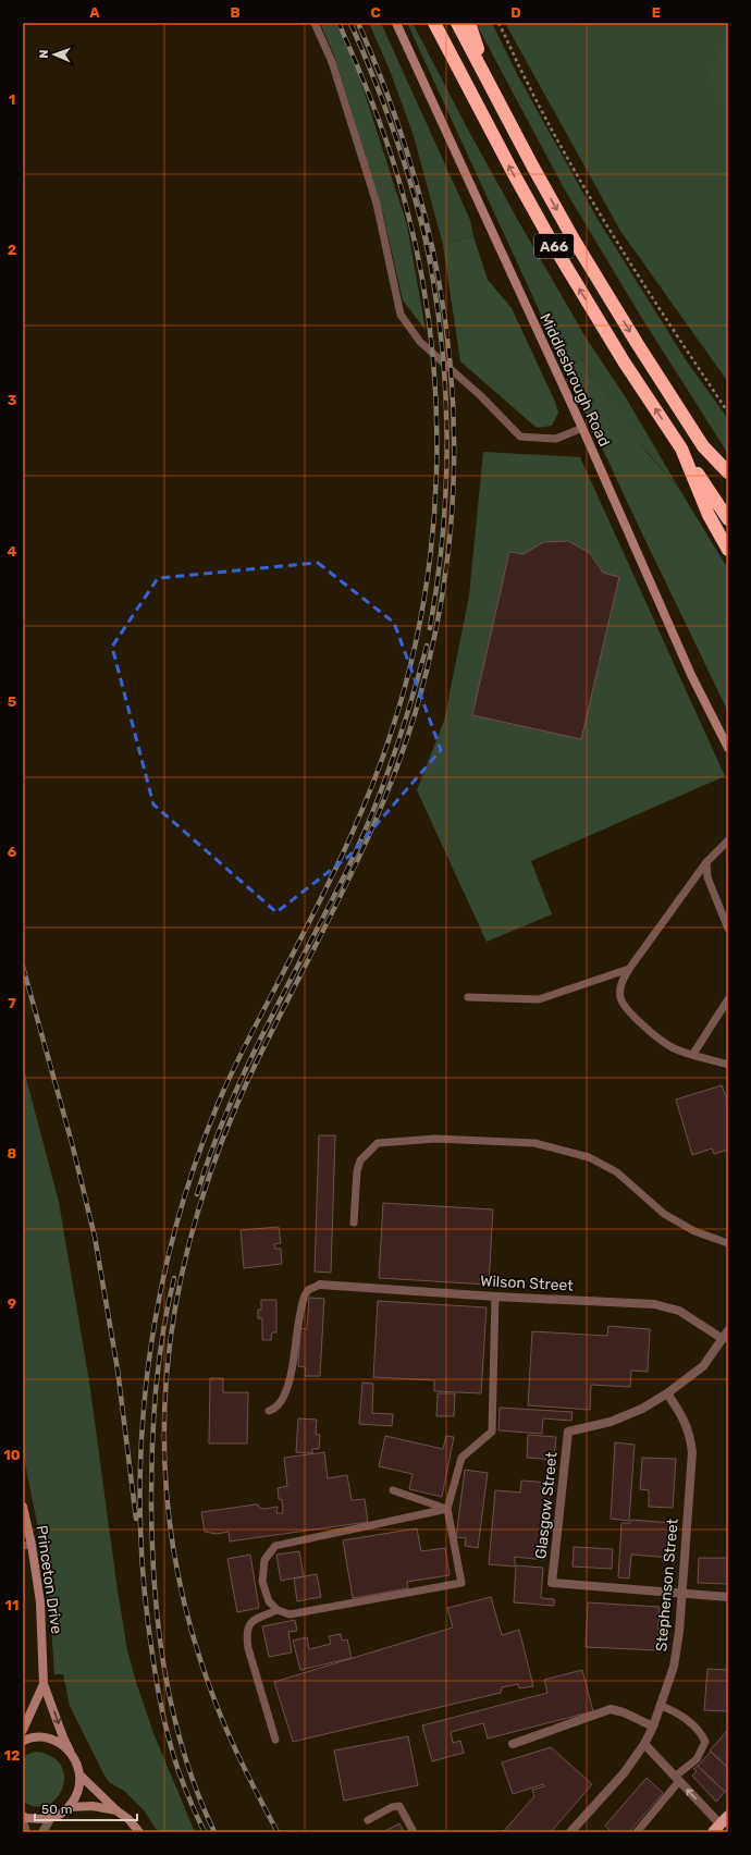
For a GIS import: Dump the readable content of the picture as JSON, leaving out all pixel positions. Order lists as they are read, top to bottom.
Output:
{
  "streets": {
    "highway": ["A66"],
    "main road": ["Middlesbrough Road", "Princeton Drive"],
    "street": ["Wilson Street", "Glasgow Street", "Stephenson Street"]
  },
  "crossings": [
    ["Glasgow Street", "Stephenson Street"]
  ],
  "scale_bar": "50 m",
  "north": "left",
  "grid": {
    "columns": [
      "A",
      "B",
      "C",
      "D",
      "E"
    ],
    "rows": [
      "1",
      "2",
      "3",
      "4",
      "5",
      "6",
      "7",
      "8",
      "9",
      "10",
      "11",
      "12"
    ]
  }
}
